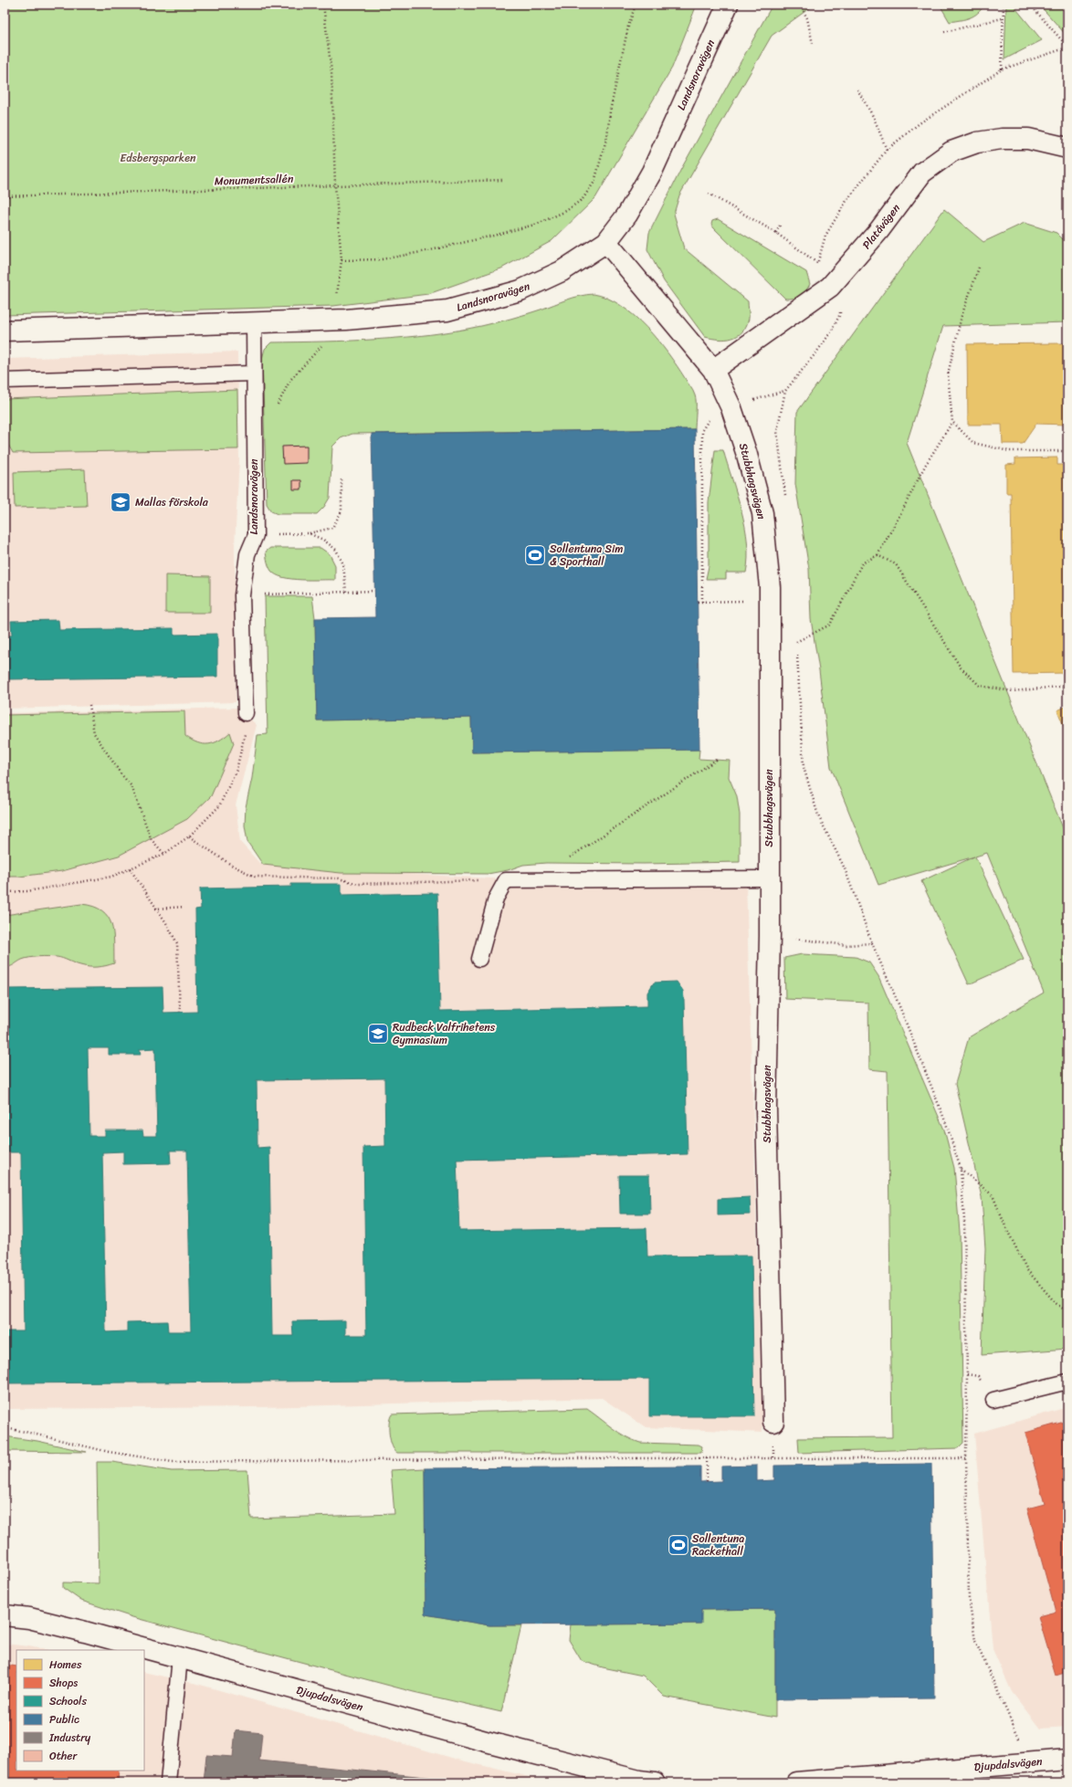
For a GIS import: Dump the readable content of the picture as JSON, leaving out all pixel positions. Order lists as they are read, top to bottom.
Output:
{
  "streets": {
    "street": [
      "Landsnoravägen",
      "Platåvägen",
      "Stubbhagsvägen",
      "Djupdalsvägen"
    ],
    "path": ["Monumentsallén"]
  },
  "crossings": [
    ["Landsnoravägen", "Stubbhagsvägen"],
    ["Platåvägen", "Stubbhagsvägen"]
  ],
  "parks": ["Edsbergsparken"],
  "places": {
    "school or university": ["Mallas förskola", "Rudbeck Valfrihetens Gymnasium"],
    "sports": ["Sollentuna Sim & Sporthall", "Sollentuna Rackethall"]
  },
  "legend": [
    "Homes",
    "Shops",
    "Schools",
    "Public",
    "Industry",
    "Other"
  ]
}
